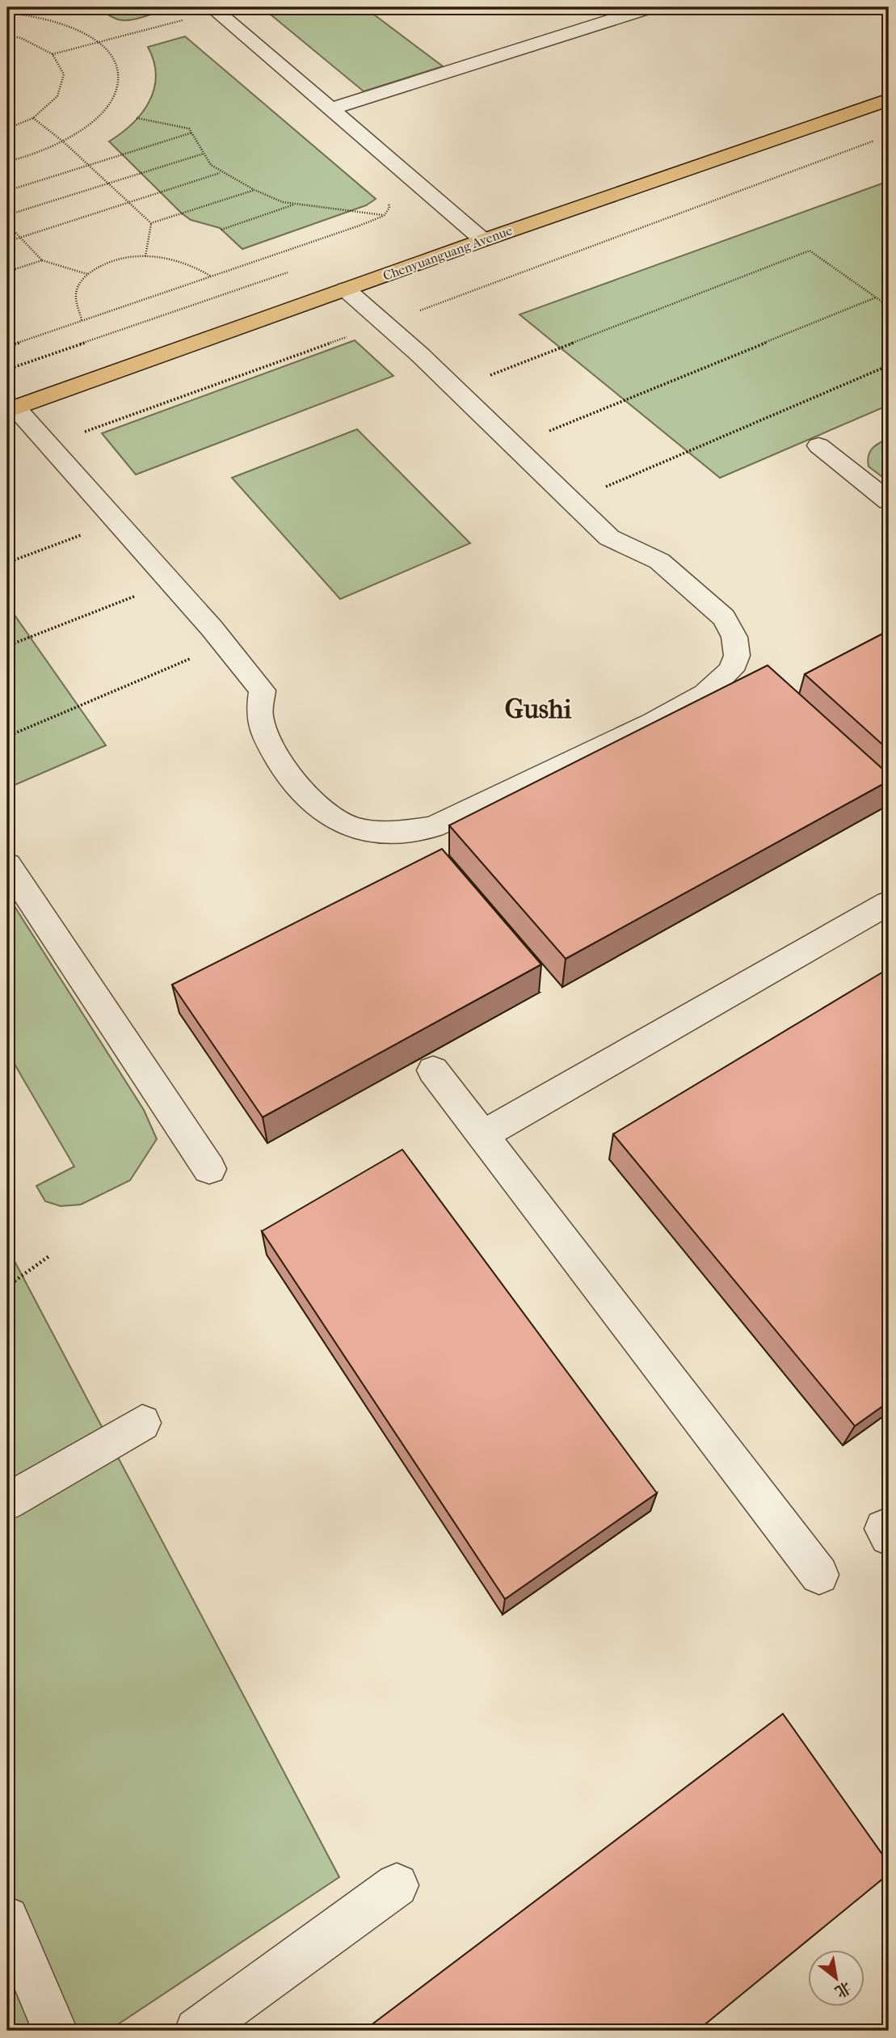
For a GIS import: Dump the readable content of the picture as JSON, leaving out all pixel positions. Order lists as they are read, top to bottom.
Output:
{
  "streets": {
    "main road": ["Chenyuanguang Avenue"]
  },
  "districts": ["Gushi"],
  "north": "bottom right"
}
